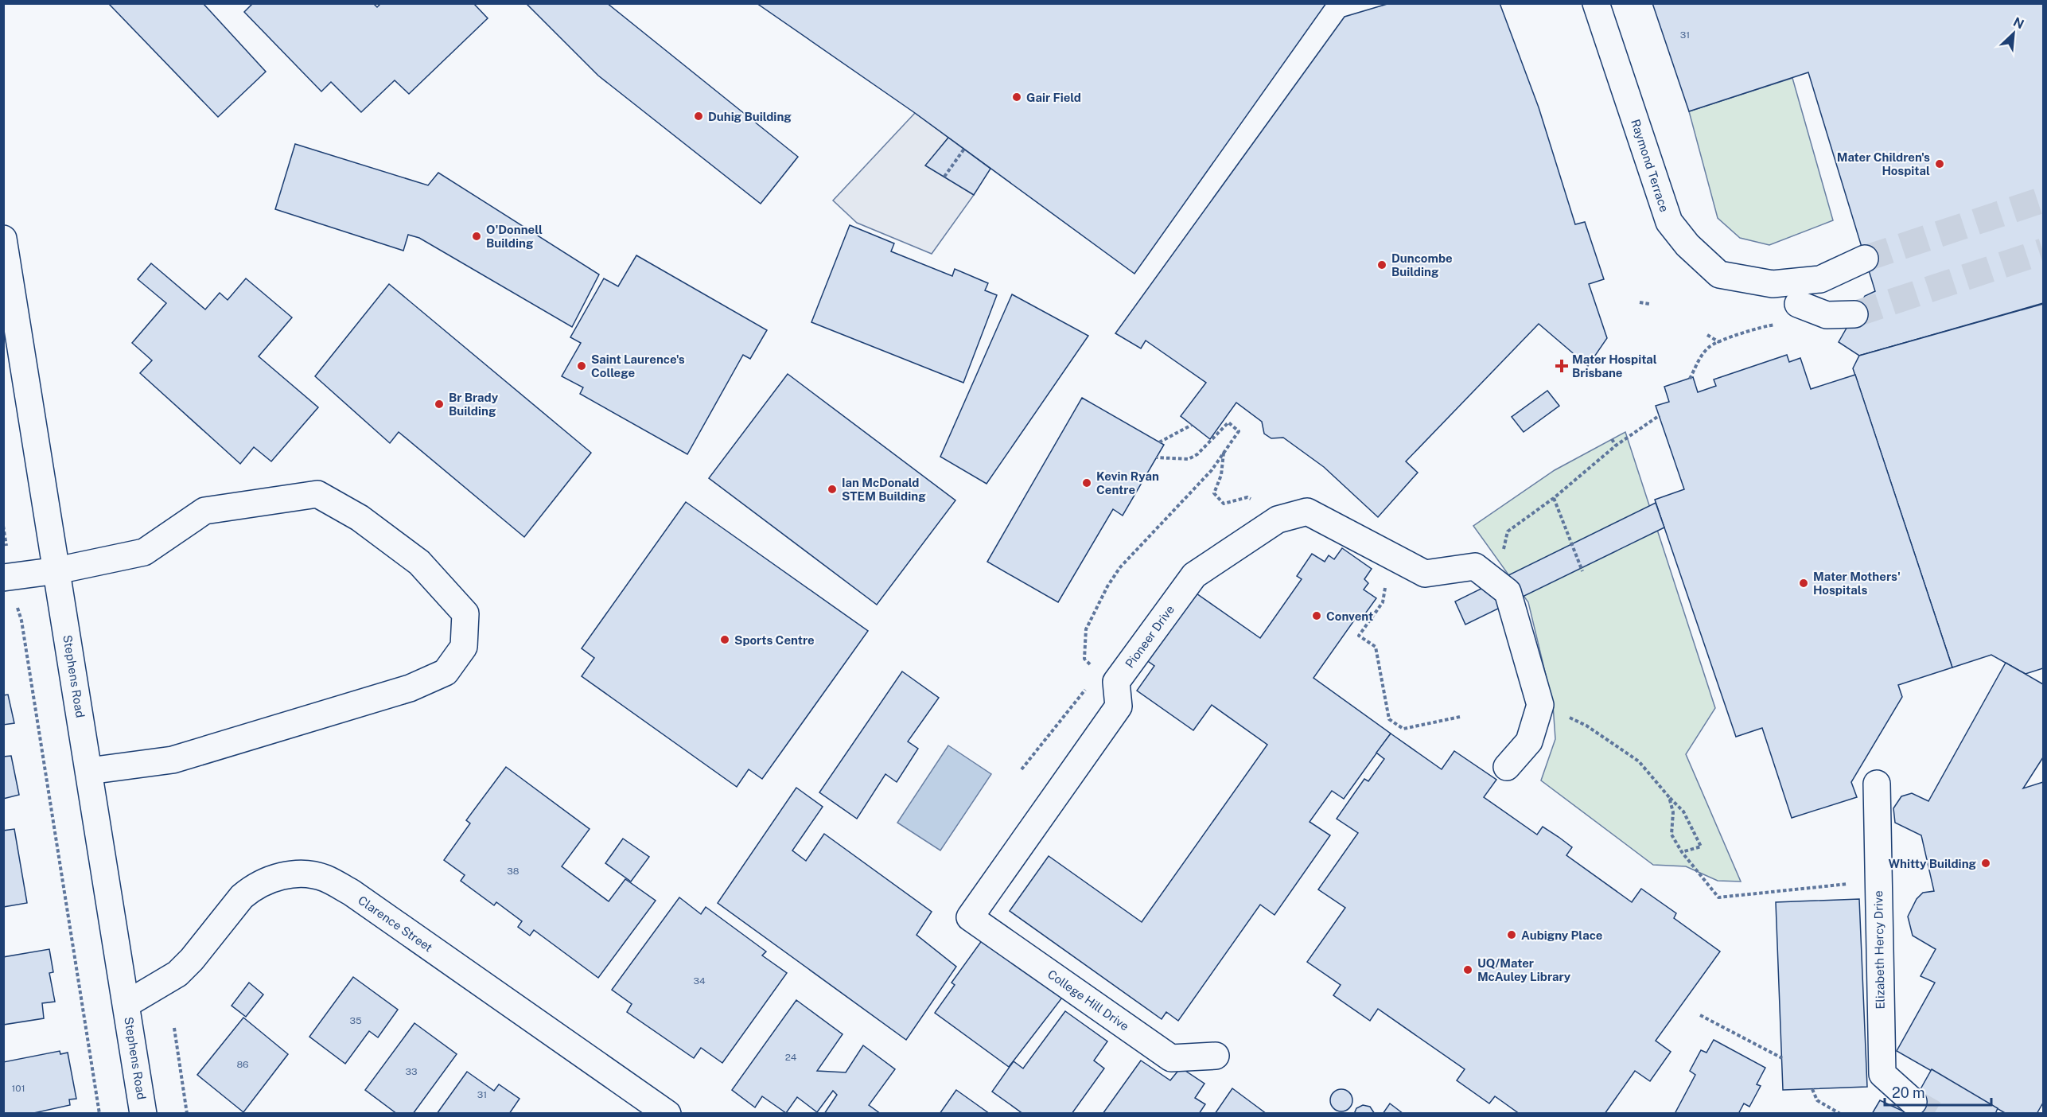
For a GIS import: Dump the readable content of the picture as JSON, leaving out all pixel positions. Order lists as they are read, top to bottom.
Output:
{
  "streets": {
    "street": [
      "Raymond Terrace",
      "Pioneer Drive",
      "Stephens Road",
      "Clarence Street",
      "Elizabeth Hercy Drive",
      "College Hill Drive"
    ]
  },
  "crossings": [
    ["Pioneer Drive", "College Hill Drive"],
    ["Stephens Road", "Clarence Street"]
  ],
  "places": {
    "other": [
      "Gair Field",
      "Duhig Building",
      "Mater Children's Hospital",
      "O'Donnell Building",
      "Duncombe Building",
      "Saint Laurence's College",
      "Br Brady Building",
      "Kevin Ryan Centre",
      "Ian McDonald STEM Building",
      "Mater Mothers' Hospitals",
      "Convent",
      "Sports Centre",
      "Whitty Building",
      "Aubigny Place",
      "UQ/Mater McAuley Library"
    ],
    "health": ["Mater Hospital Brisbane"]
  },
  "house_numbers": [
    "31",
    "38",
    "34",
    "35",
    "24",
    "86",
    "33",
    "101",
    "31"
  ],
  "scale_bar": "20 m",
  "north": "top right"
}
